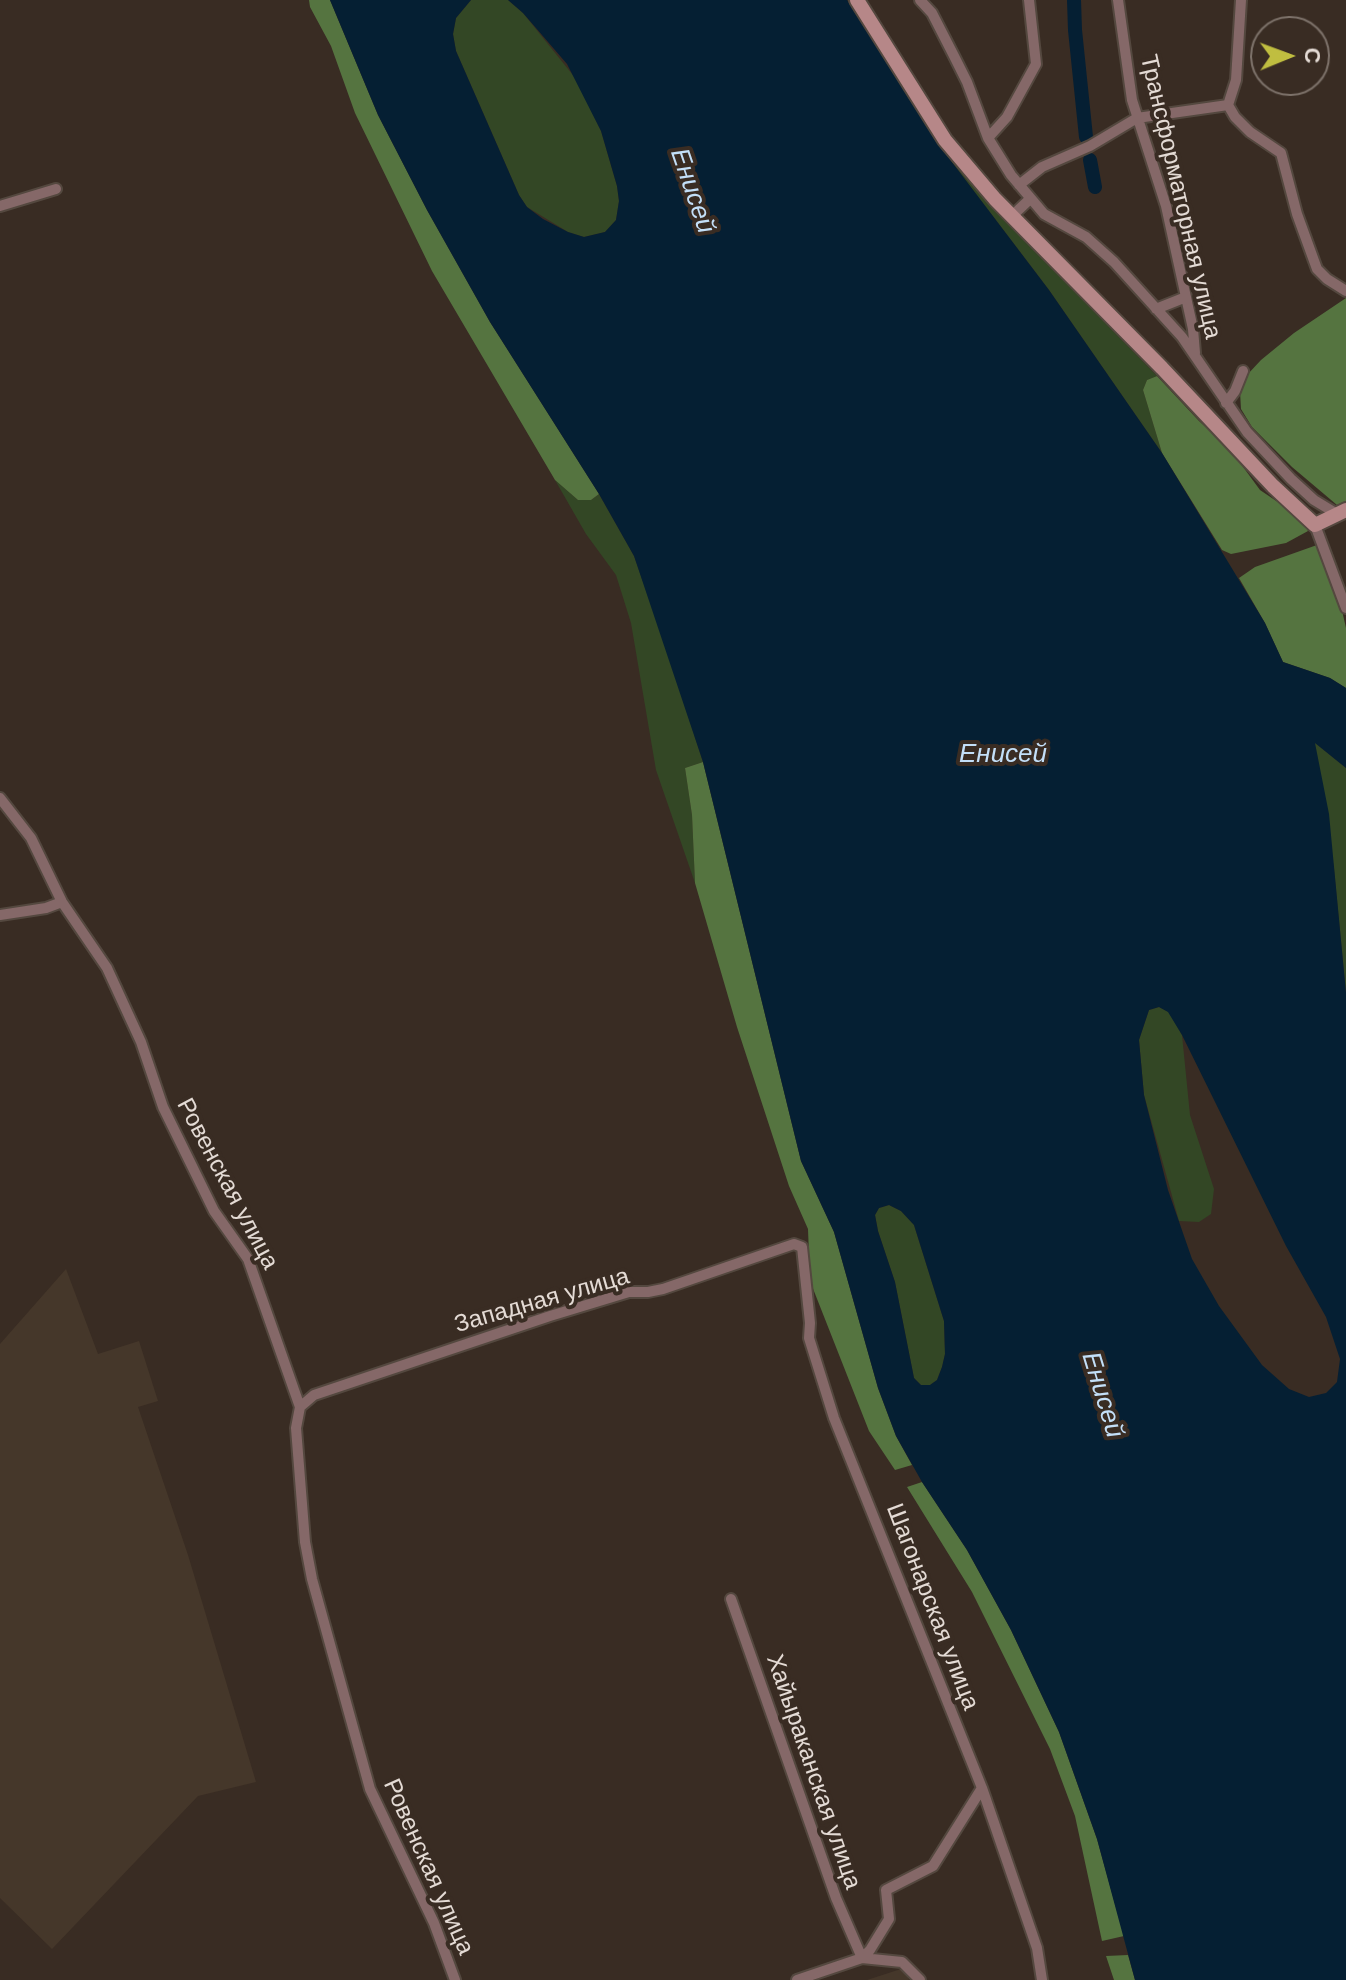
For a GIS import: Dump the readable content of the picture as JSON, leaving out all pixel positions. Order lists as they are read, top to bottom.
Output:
{
  "streets": {
    "street": [
      "Трансформаторная улица",
      "Ровенская улица",
      "Западная улица",
      "Шагонарская улица",
      "Хайыраканская улица"
    ]
  },
  "crossings": [
    ["Ровенская улица", "Западная улица"],
    ["Западная улица", "Шагонарская улица"]
  ],
  "water": ["Енисей"],
  "north": "right"
}
